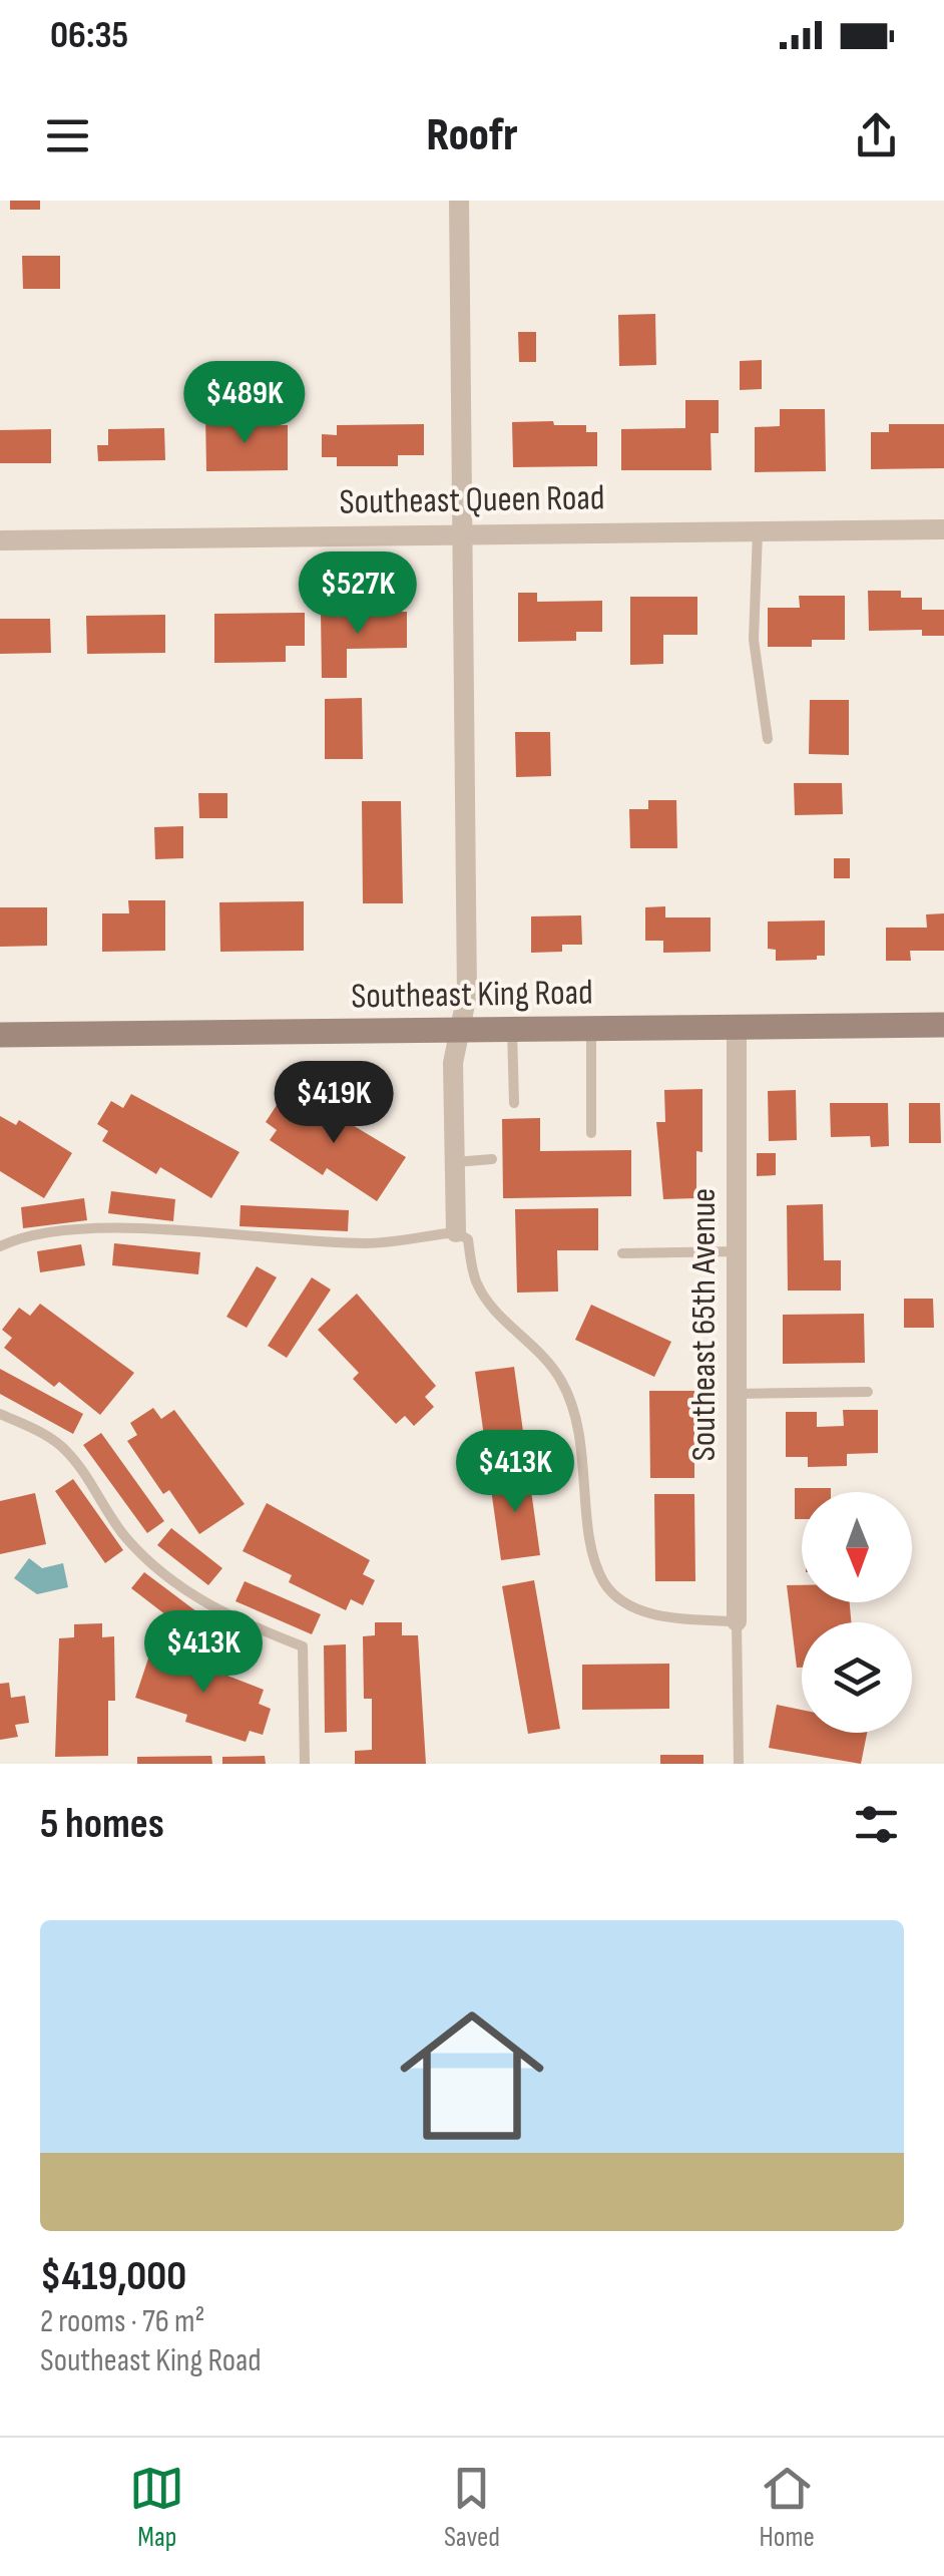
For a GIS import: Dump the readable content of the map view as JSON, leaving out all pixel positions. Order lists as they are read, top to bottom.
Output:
{
  "streets": {
    "main road": ["Southeast King Road"],
    "street": ["Southeast Queen Road", "Southeast 65th Avenue"]
  },
  "crossings": [
    ["Southeast King Road", "Southeast 65th Avenue"]
  ],
  "north": "bottom",
  "page": {
    "status": "06:35",
    "header": "Roofr",
    "price": [
      "$489K",
      "$527K",
      "$419K",
      "$413K",
      "$413K"
    ],
    "heading": "5 homes",
    "list": [
      {
        "name": "$419,000",
        "note": "2 rooms · 76 m² · Southeast King Road"
      }
    ],
    "tabs": ["Map", "Saved", "Home"]
  }
}
